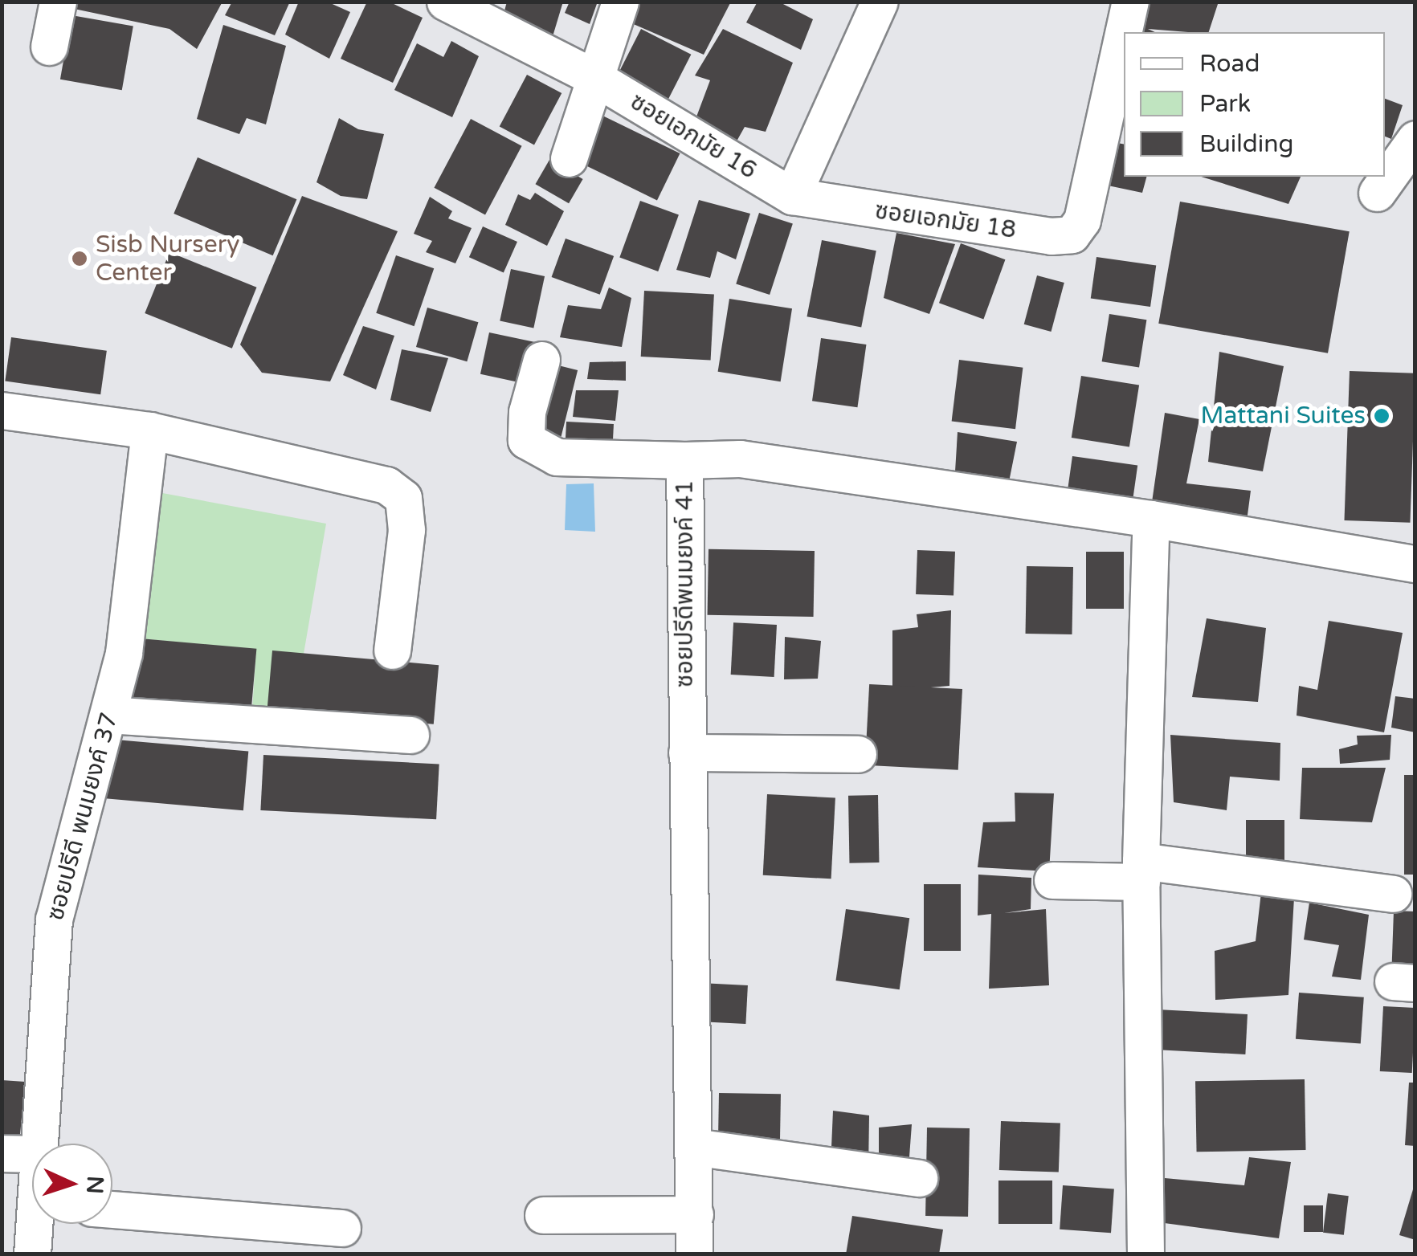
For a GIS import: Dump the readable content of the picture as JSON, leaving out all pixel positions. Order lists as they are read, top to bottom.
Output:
{
  "streets": {
    "street": [
      "ซอยเอกมัย 16",
      "ซอยเอกมัย 18",
      "ซอยปรีดีพนมยงค์ 41",
      "ซอยปรีดี พนมยงค์ 37"
    ]
  },
  "crossings": [
    ["ซอยเอกมัย 16", "ซอยเอกมัย 18"]
  ],
  "places": ["Sisb Nursery Center", "Mattani Suites"],
  "legend": ["Road", "Park", "Building"],
  "north": "right"
}
